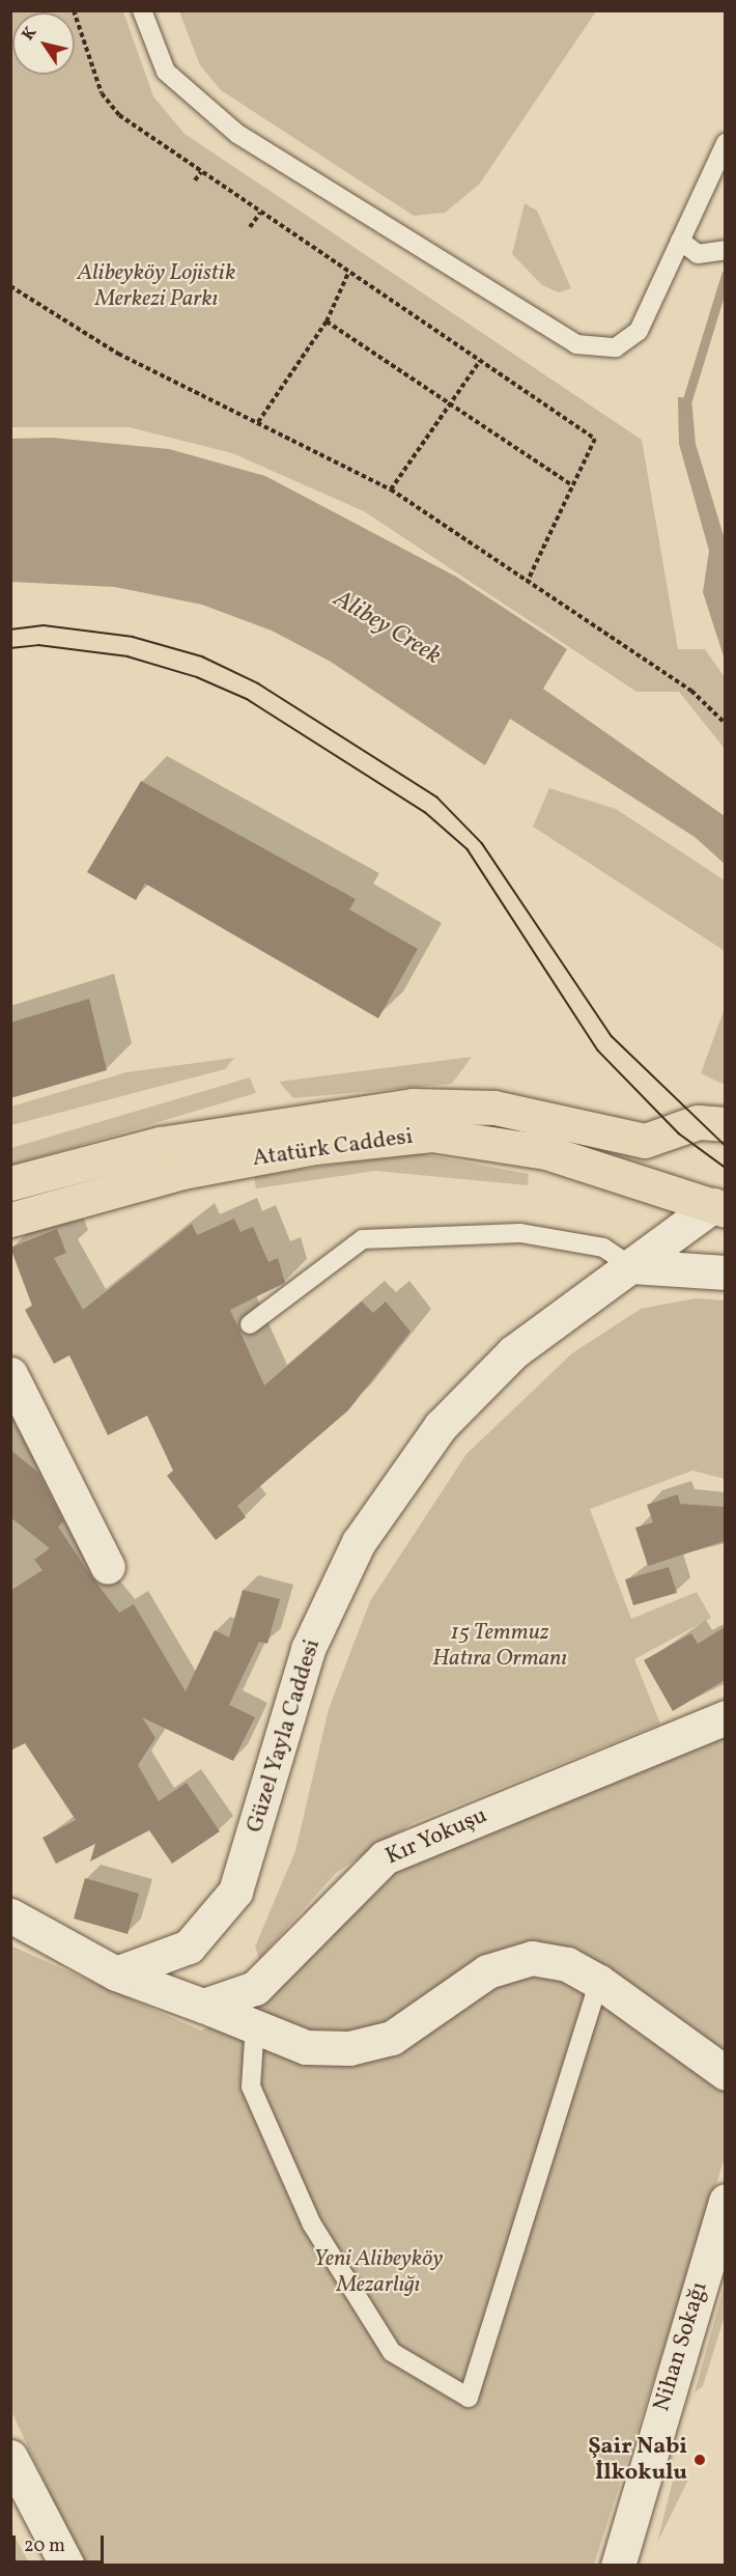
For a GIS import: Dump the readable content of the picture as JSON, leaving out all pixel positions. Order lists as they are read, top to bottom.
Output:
{
  "streets": {
    "main road": ["Atatürk Caddesi"],
    "street": ["Güzel Yayla Caddesi", "Kır Yokuşu", "Nihan Sokağı"]
  },
  "crossings": [
    ["Atatürk Caddesi", "Güzel Yayla Caddesi"]
  ],
  "water": ["Alibey Creek"],
  "parks": ["Alibeyköy Lojistik Merkezi Parkı", "15 Temmuz Hatıra Ormanı", "Yeni Alibeyköy Mezarlığı"],
  "places": ["Şair Nabi İlkokulu"],
  "scale_bar": "20 m",
  "north": "top left"
}
